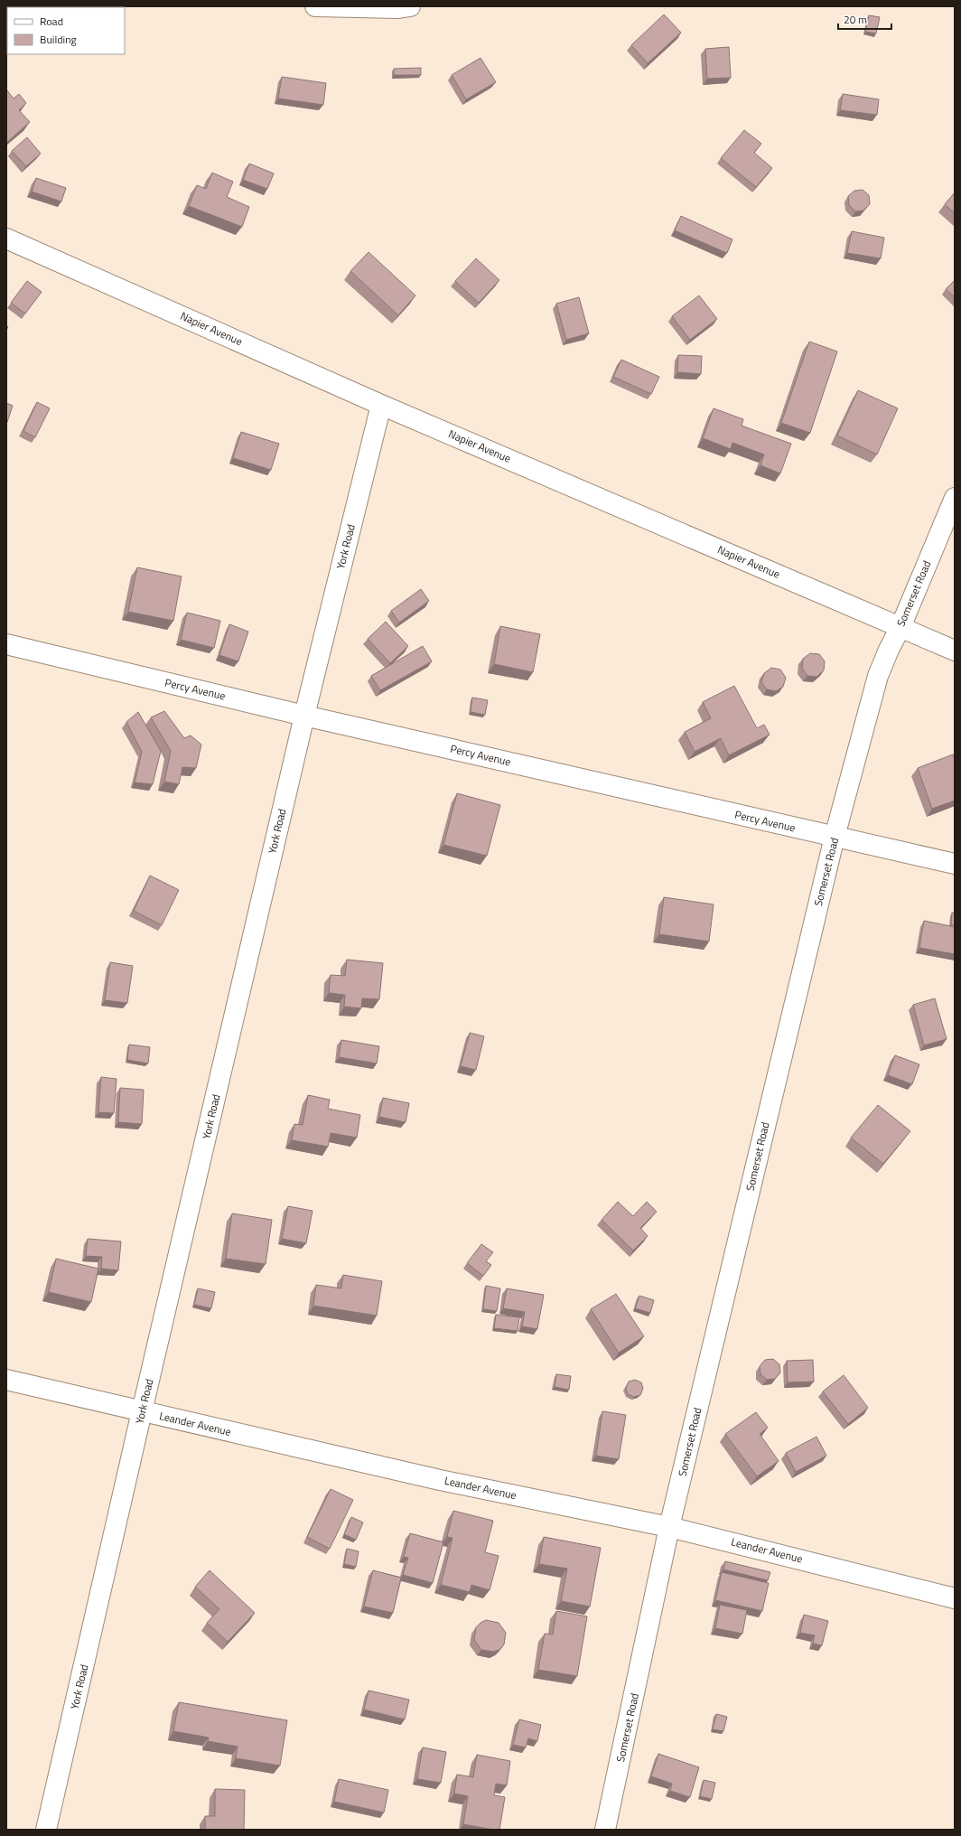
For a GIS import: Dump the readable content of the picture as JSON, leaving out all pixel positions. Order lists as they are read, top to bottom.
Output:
{
  "streets": {
    "street": [
      "Napier Avenue",
      "York Road",
      "Somerset Road",
      "Percy Avenue",
      "Leander Avenue"
    ]
  },
  "crossings": [
    ["Napier Avenue", "York Road"],
    ["Napier Avenue", "Somerset Road"],
    ["York Road", "Percy Avenue"],
    ["York Road", "Leander Avenue"],
    ["Somerset Road", "Percy Avenue"],
    ["Somerset Road", "Leander Avenue"]
  ],
  "legend": ["Road", "Building"],
  "scale_bar": "20 m"
}
